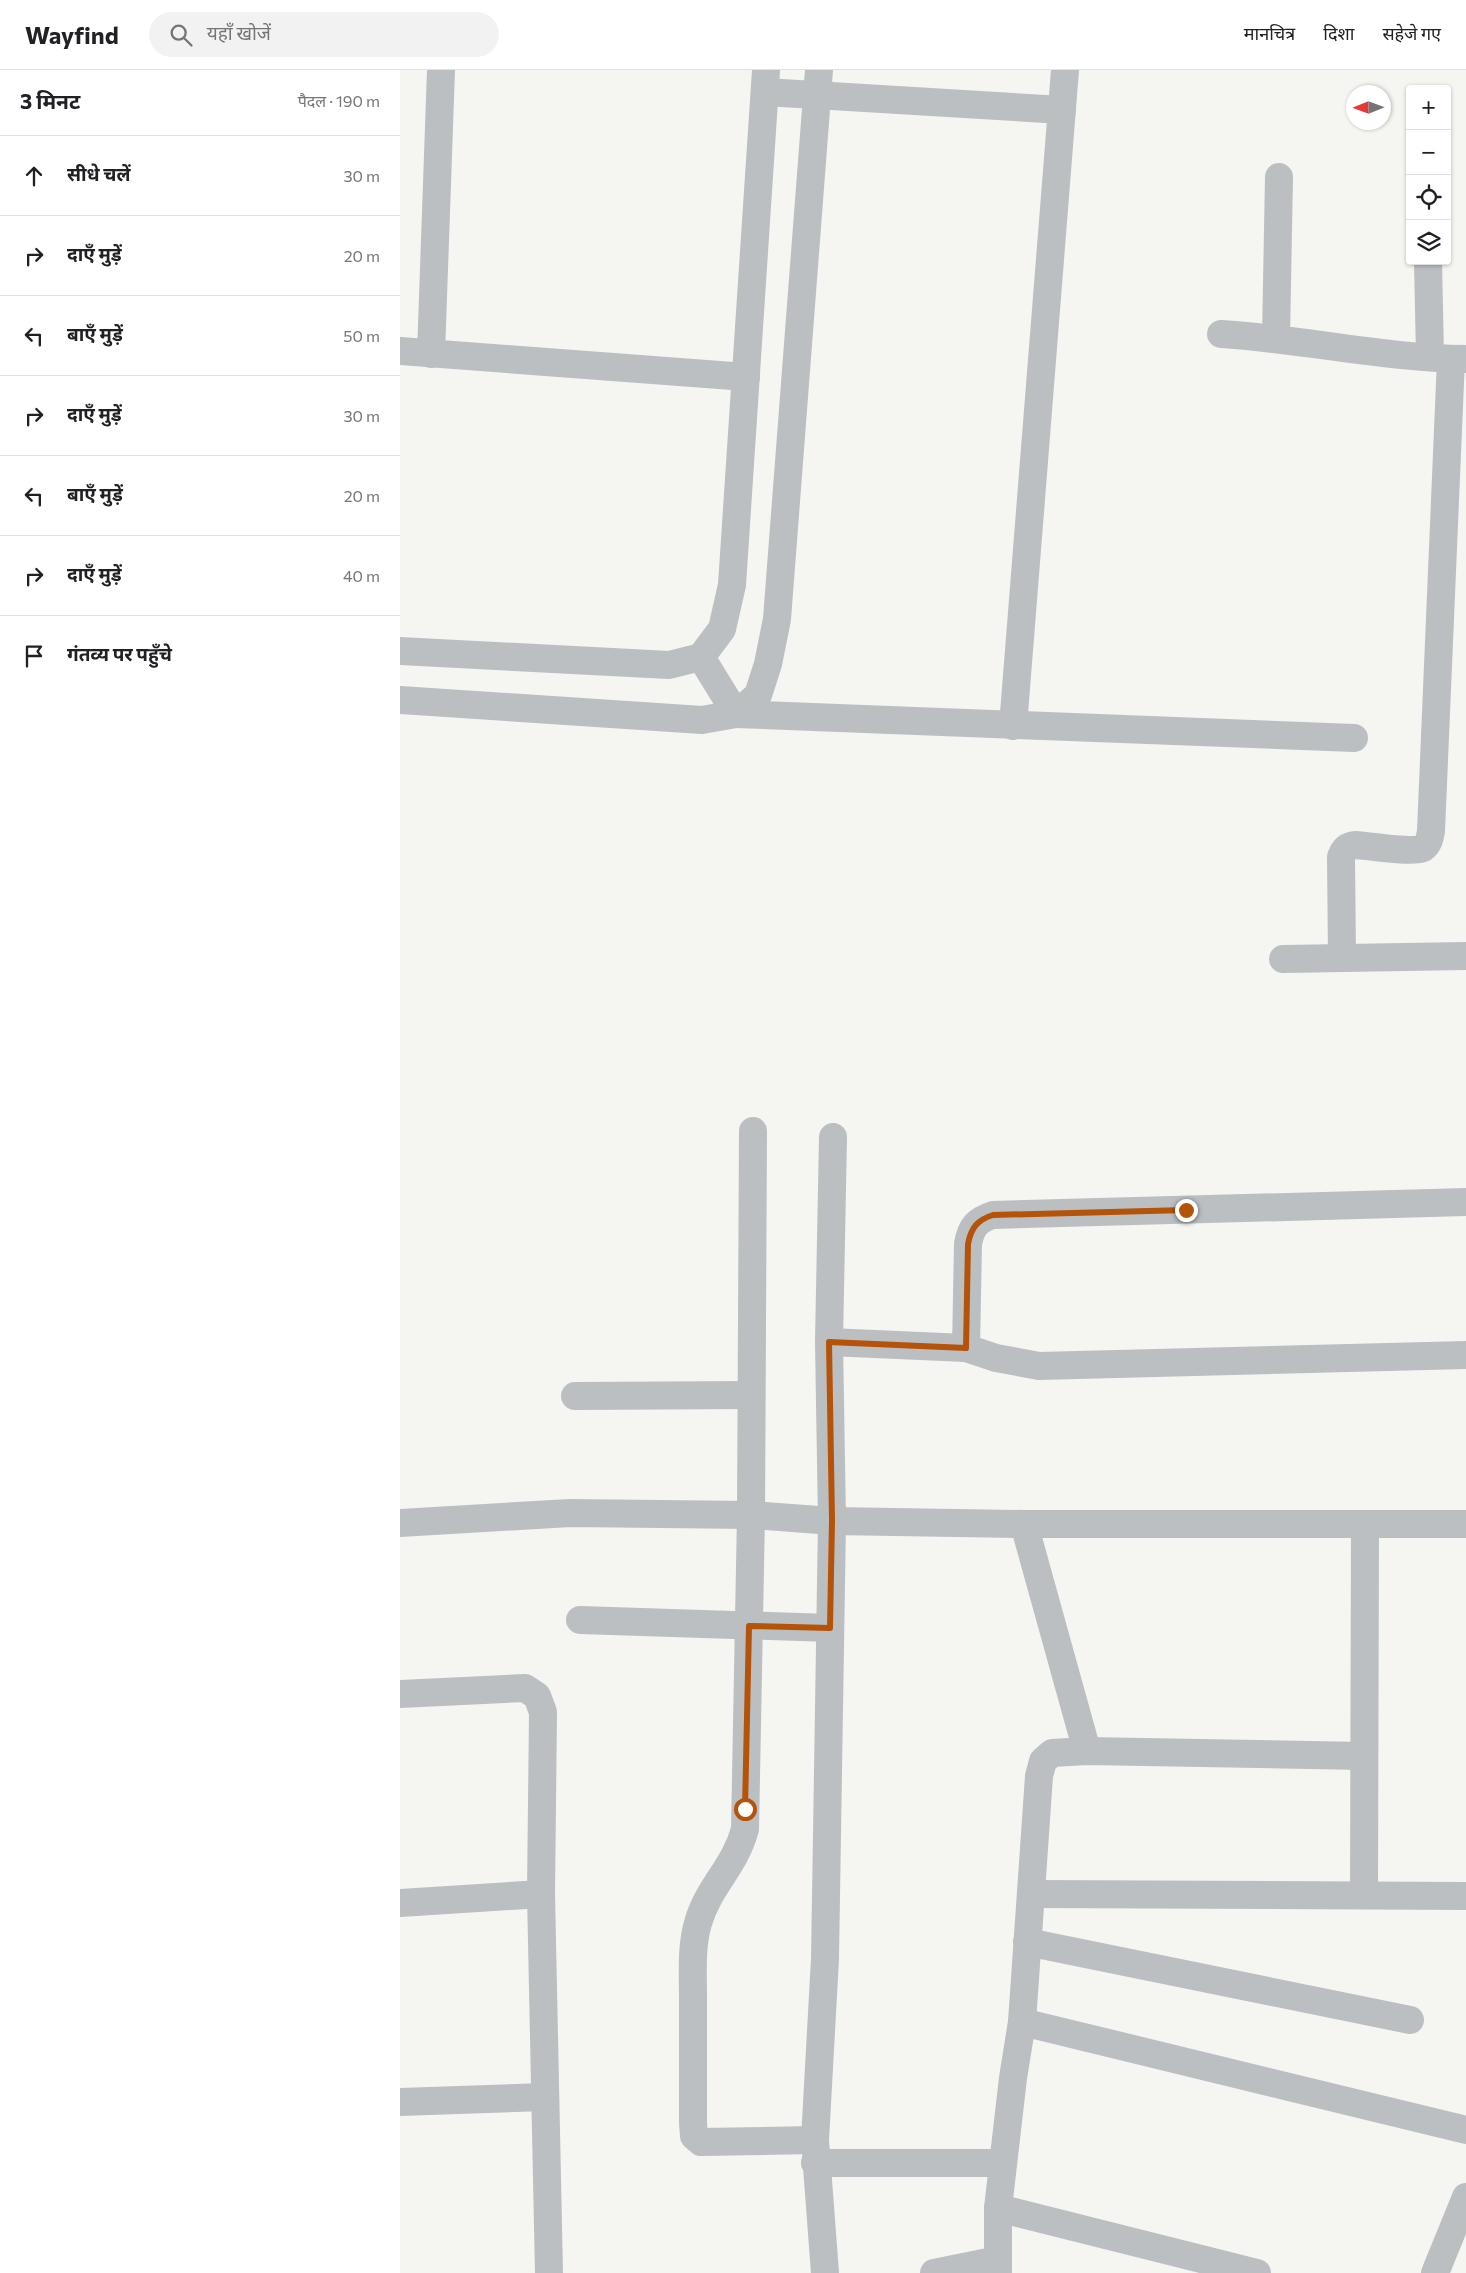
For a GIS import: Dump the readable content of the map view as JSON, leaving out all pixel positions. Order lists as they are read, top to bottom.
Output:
{
  "north": "left",
  "page": {
    "header": "Wayfind",
    "search": "यहाँ खोजें",
    "nav": ["मानचित्र", "दिशा", "सहेजे गए"],
    "heading": ["3 मिनट", "पैदल · 190 m"],
    "map_buttons": ["+", "−"],
    "list": [
      ["सीधे चलें", "30 m"],
      ["दाएँ मुड़ें", "20 m"],
      ["बाएँ मुड़ें", "50 m"],
      ["दाएँ मुड़ें", "30 m"],
      ["बाएँ मुड़ें", "20 m"],
      ["दाएँ मुड़ें", "40 m"],
      "गंतव्य पर पहुँचे"
    ]
  }
}
